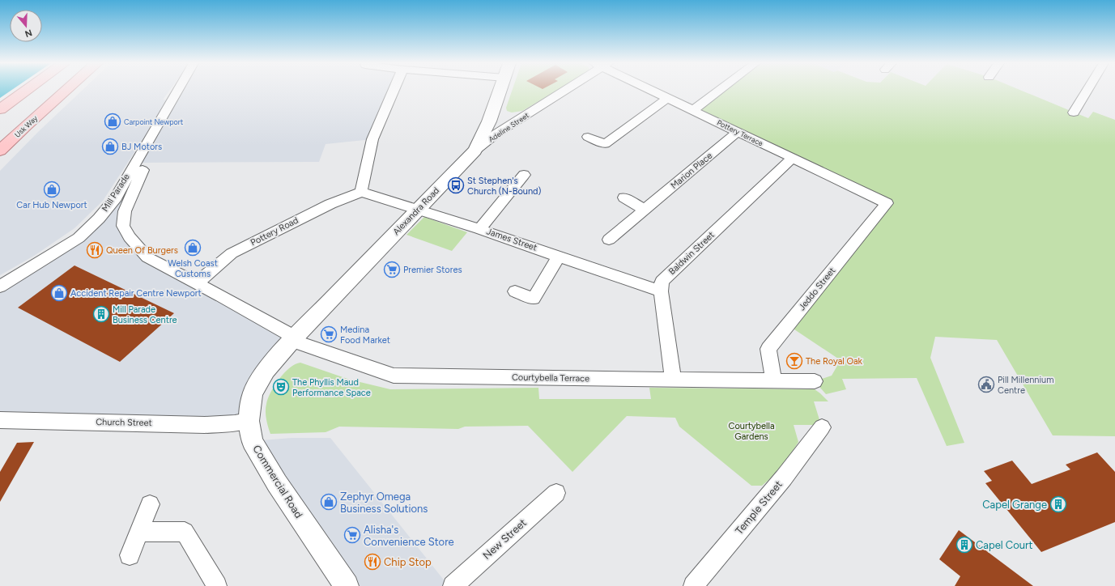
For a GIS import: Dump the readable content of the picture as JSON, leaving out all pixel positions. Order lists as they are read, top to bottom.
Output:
{
  "streets": {
    "main road": ["Usk Way"],
    "street": [
      "Adeline Street",
      "Pottery Terrace",
      "Marion Place",
      "Mill Parade",
      "Alexandra Road",
      "Pottery Road",
      "James Street",
      "Baldwin Street",
      "Jeddo Street",
      "Courtybella Terrace",
      "Church Street",
      "Commercial Road",
      "Temple Street",
      "New Street"
    ]
  },
  "crossings": [
    ["Adeline Street", "Alexandra Road"],
    ["Pottery Terrace", "Marion Place"],
    ["Pottery Terrace", "Baldwin Street"],
    ["Pottery Terrace", "Jeddo Street"],
    ["Mill Parade", "Alexandra Road"],
    ["Mill Parade", "Pottery Road"],
    ["Mill Parade", "Courtybella Terrace"],
    ["Mill Parade", "Commercial Road"],
    ["Alexandra Road", "James Street"],
    ["Alexandra Road", "Courtybella Terrace"],
    ["Alexandra Road", "Commercial Road"],
    ["Pottery Road", "James Street"],
    ["James Street", "Baldwin Street"],
    ["Baldwin Street", "Courtybella Terrace"],
    ["Jeddo Street", "Courtybella Terrace"],
    ["Courtybella Terrace", "Commercial Road"],
    ["Church Street", "Commercial Road"]
  ],
  "parks": ["Courtybella Gardens"],
  "places": {
    "shop": [
      "Carpoint Newport",
      "BJ Motors",
      "Car Hub Newport",
      "Welsh Coast Customs",
      "Accident Repair Centre Newport",
      "Zephyr Omega Business Solutions"
    ],
    "bus stop": ["St Stephen's Church (N-Bound)"],
    "restaurant": ["Queen Of Burgers", "Chip Stop"],
    "supermarket": ["Premier Stores", "Medina Food Market", "Alisha's Convenience Store"],
    "building": ["Mill Parade Business Centre", "Capel Grange", "Capel Court"],
    "bar": ["The Royal Oak"],
    "public building": ["Pill Millennium Centre"],
    "theatre": ["The Phyllis Maud Performance Space"]
  },
  "north": "bottom"
}
